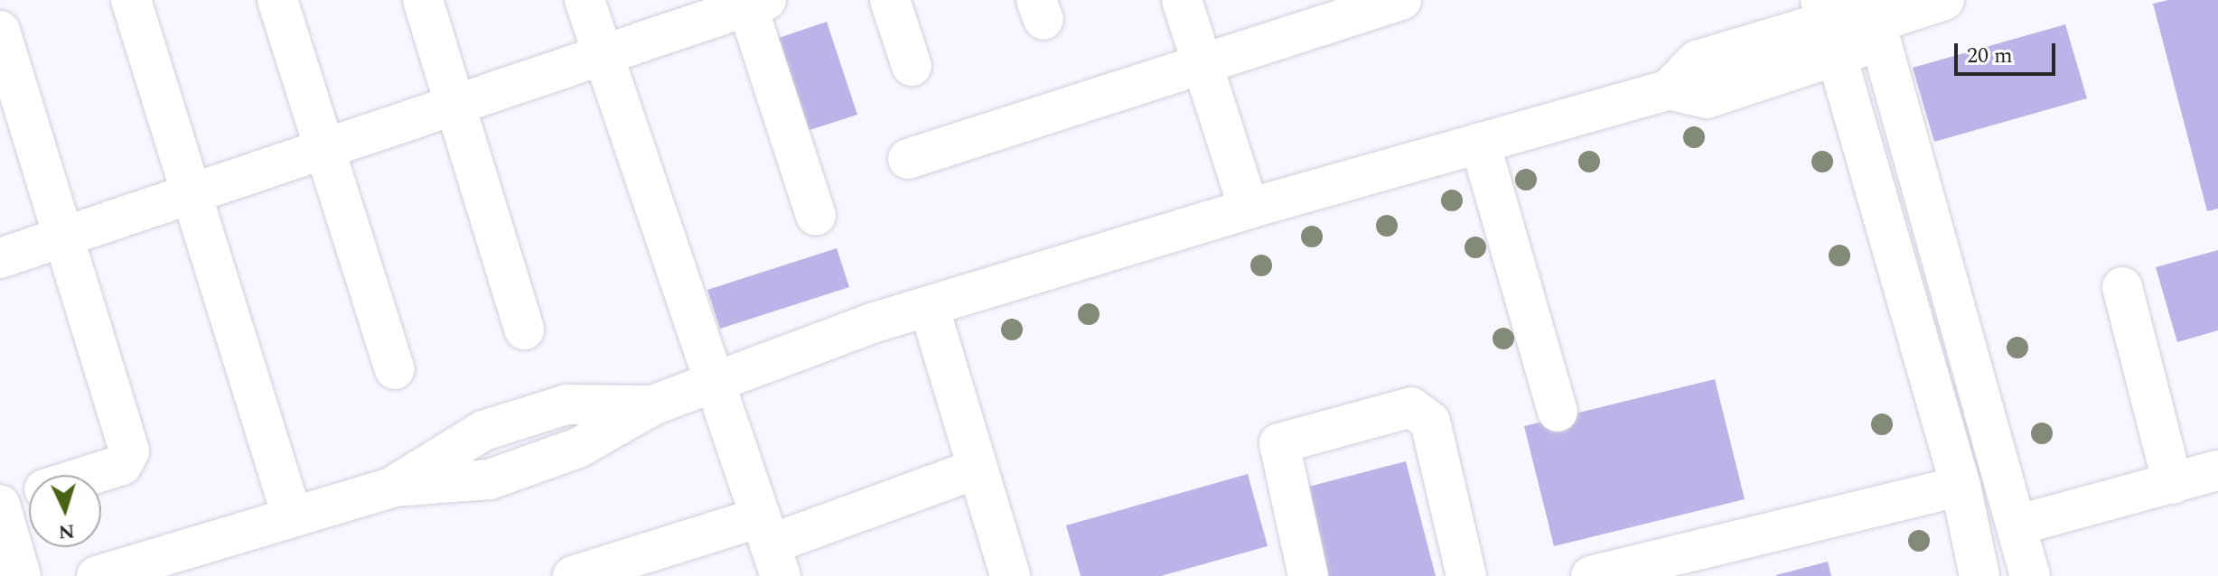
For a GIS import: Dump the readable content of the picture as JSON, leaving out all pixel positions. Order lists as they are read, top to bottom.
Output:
{
  "scale_bar": "20 m",
  "north": "bottom"
}
